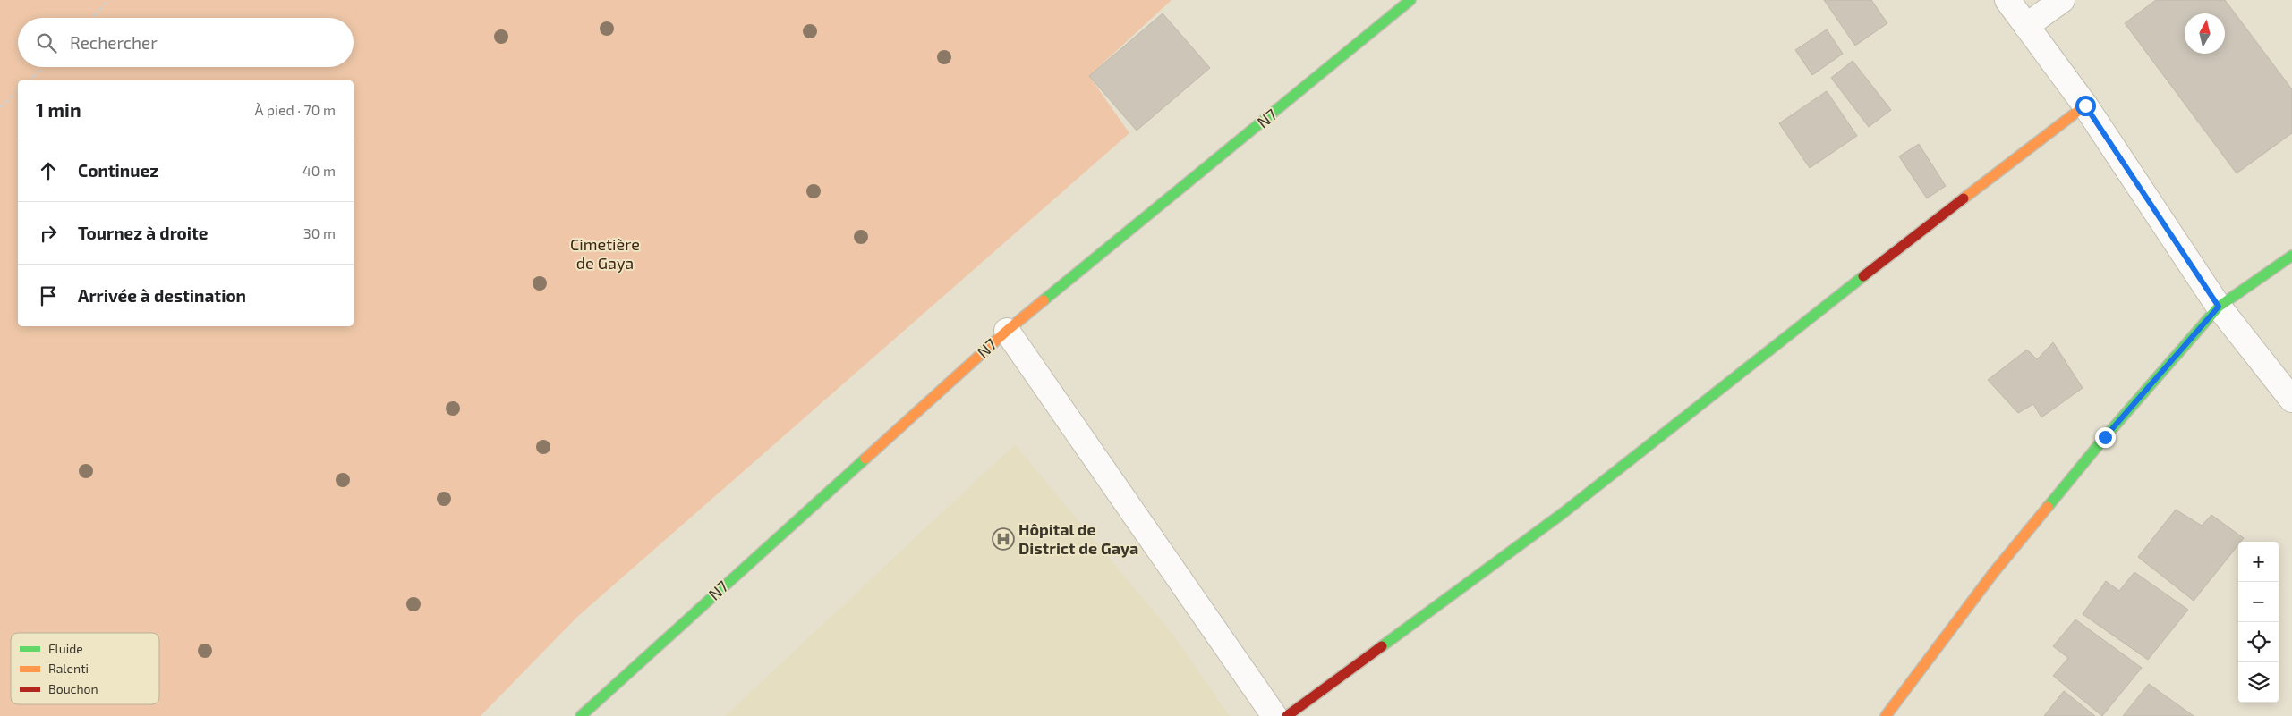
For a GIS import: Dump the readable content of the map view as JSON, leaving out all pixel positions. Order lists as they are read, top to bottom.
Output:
{
  "streets": {
    "street": ["N7"]
  },
  "parks": ["Cimetière de Gaya"],
  "places": {
    "hospital": ["Hôpital de District de Gaya"]
  },
  "legend": ["Fluide", "Ralenti", "Bouchon"],
  "north": "top",
  "page": {
    "search": "Rechercher",
    "heading": ["1 min", "À pied · 70 m"],
    "list": [
      ["Continuez", "40 m"],
      ["Tournez à droite", "30 m"],
      "Arrivée à destination"
    ],
    "map_buttons": ["+", "−"]
  }
}
